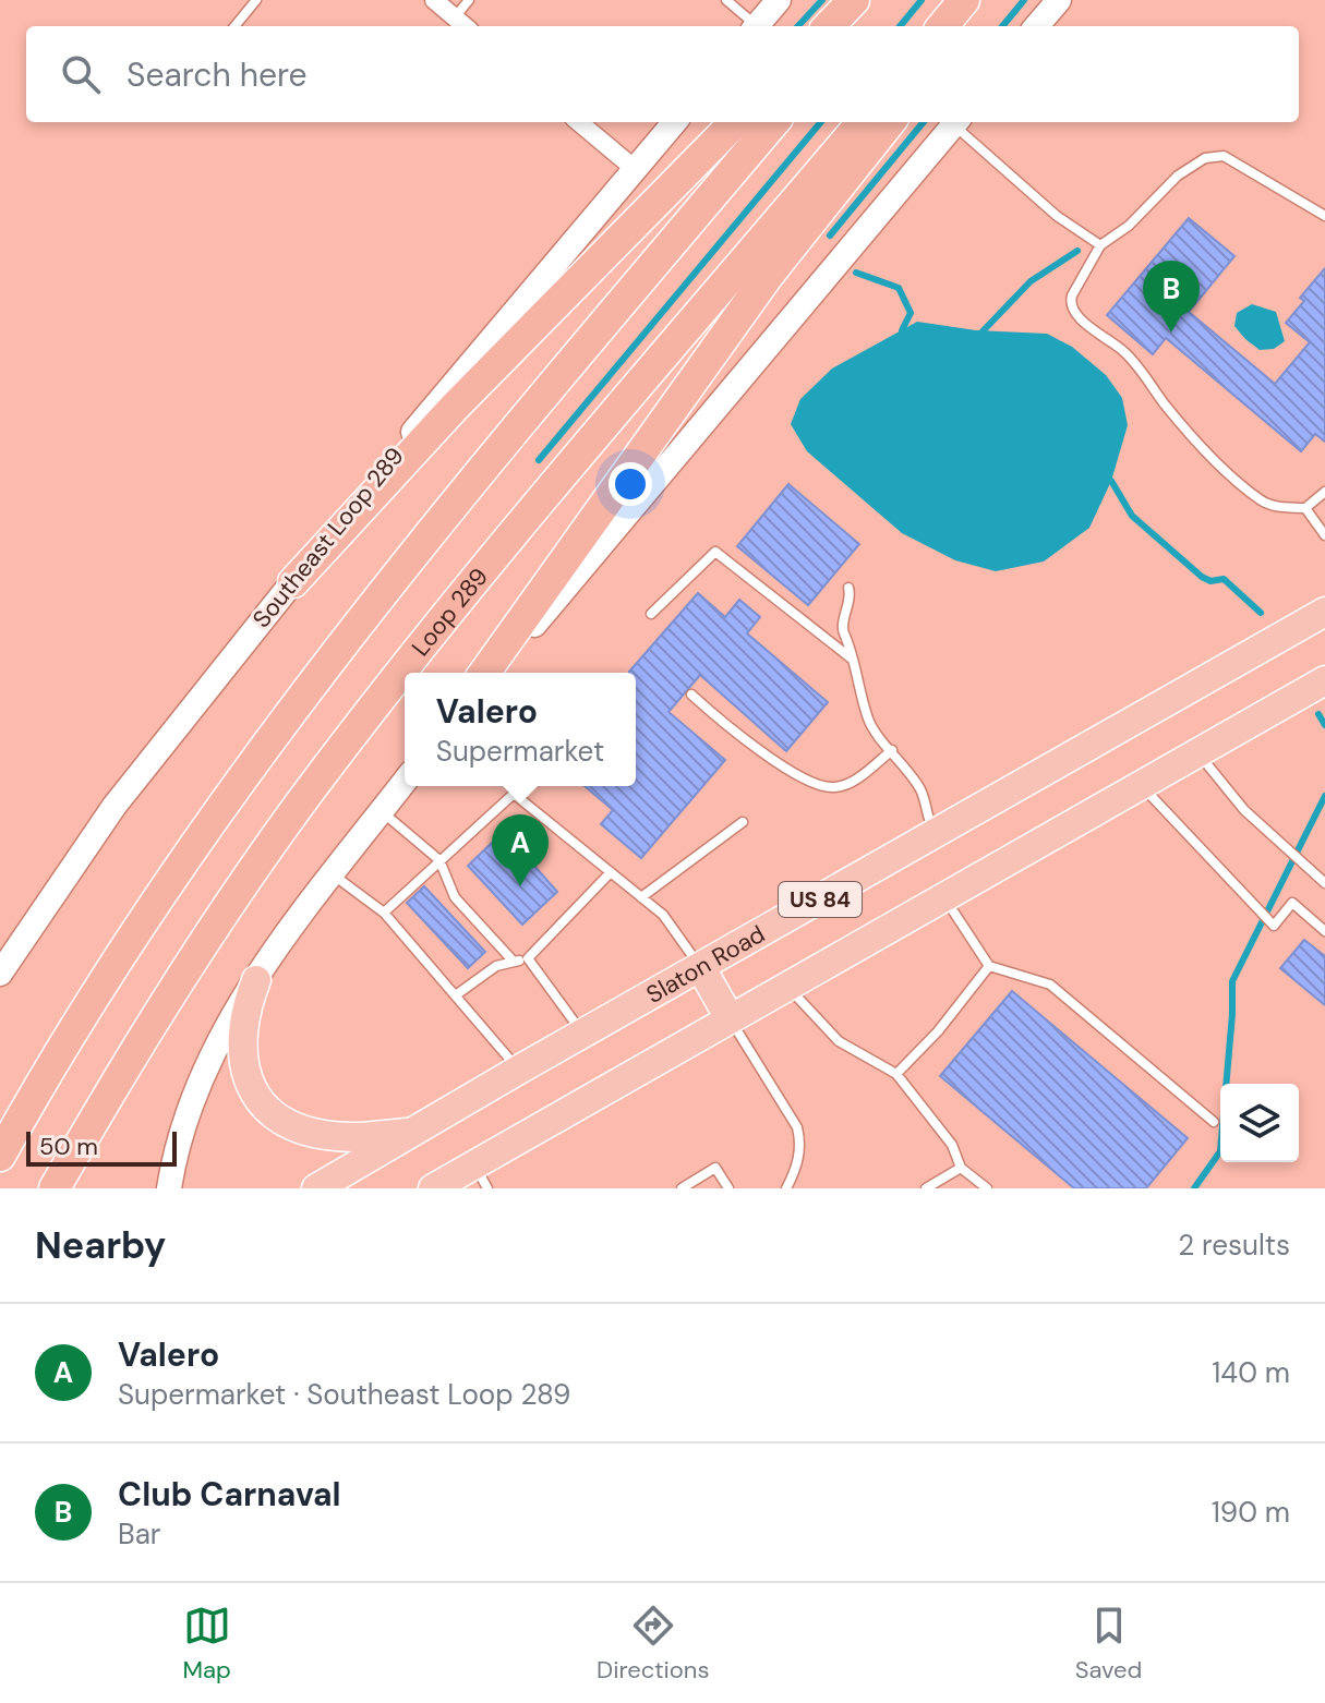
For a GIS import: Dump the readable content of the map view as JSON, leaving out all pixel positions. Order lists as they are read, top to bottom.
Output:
{
  "streets": {
    "highway": ["Loop 289", "US 84", "Slaton Road"],
    "main road": ["Southeast Loop 289"]
  },
  "scale_bar": "50 m",
  "page": {
    "search": "Search here",
    "pins": ["B", "A"],
    "popup": ["Valero", "Supermarket"],
    "scale": "50 m",
    "heading": ["Nearby", "2 results"],
    "list": [
      {
        "mark": "A",
        "name": "Valero",
        "note": "Supermarket · Southeast Loop 289",
        "value": "140 m"
      },
      {
        "mark": "B",
        "name": "Club Carnaval",
        "note": "Bar",
        "value": "190 m"
      }
    ],
    "nav": ["Map", "Directions", "Saved"]
  }
}
